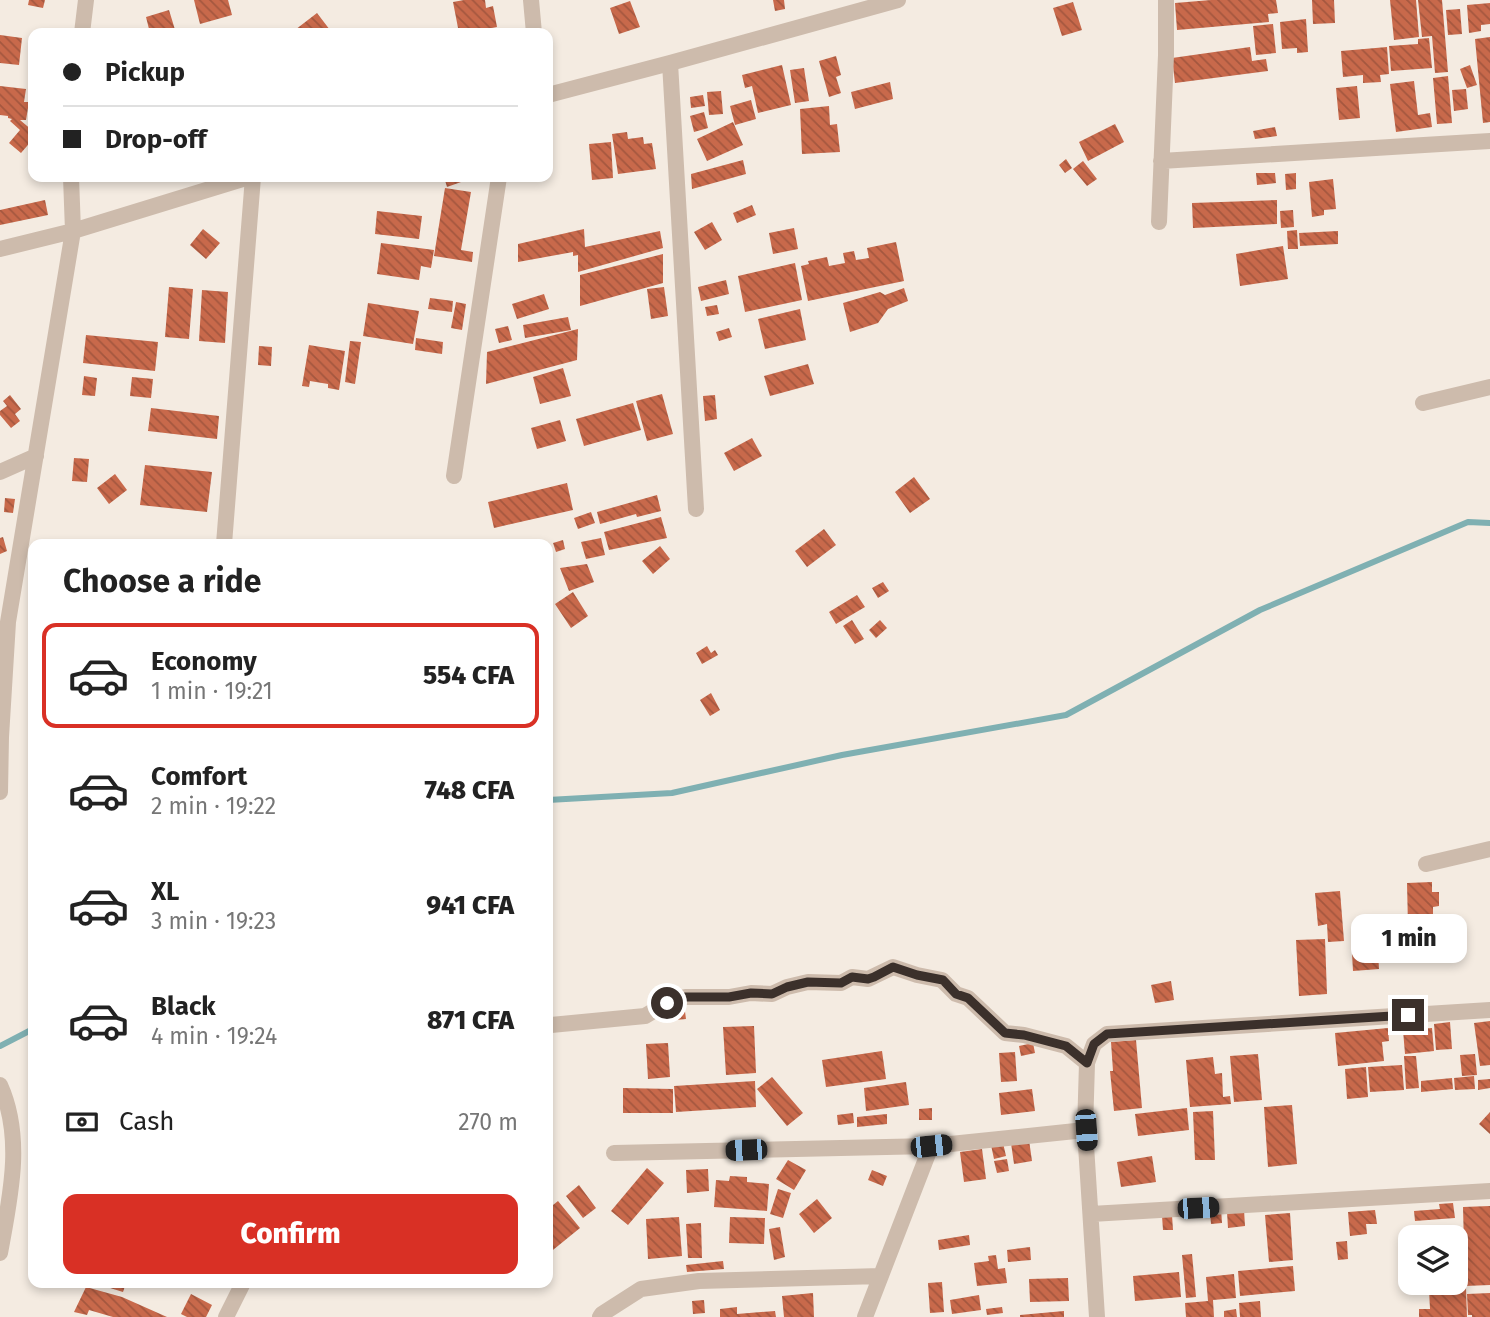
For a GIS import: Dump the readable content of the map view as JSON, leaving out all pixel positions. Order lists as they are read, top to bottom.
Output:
{
  "page": {
    "banner": ["Pickup", "Drop-off"],
    "heading": "Choose a ride",
    "list": [
      {
        "name": "Economy",
        "note": "1 min · 19:21",
        "value": "554 CFA"
      },
      {
        "name": "Comfort",
        "note": "2 min · 19:22",
        "value": "748 CFA"
      },
      {
        "name": "XL",
        "note": "3 min · 19:23",
        "value": "941 CFA"
      },
      {
        "name": "Black",
        "note": "4 min · 19:24",
        "value": "871 CFA"
      }
    ],
    "bubble": "1 min",
    "pay": ["Cash", "270 m"],
    "buttons": "Confirm"
  }
}
